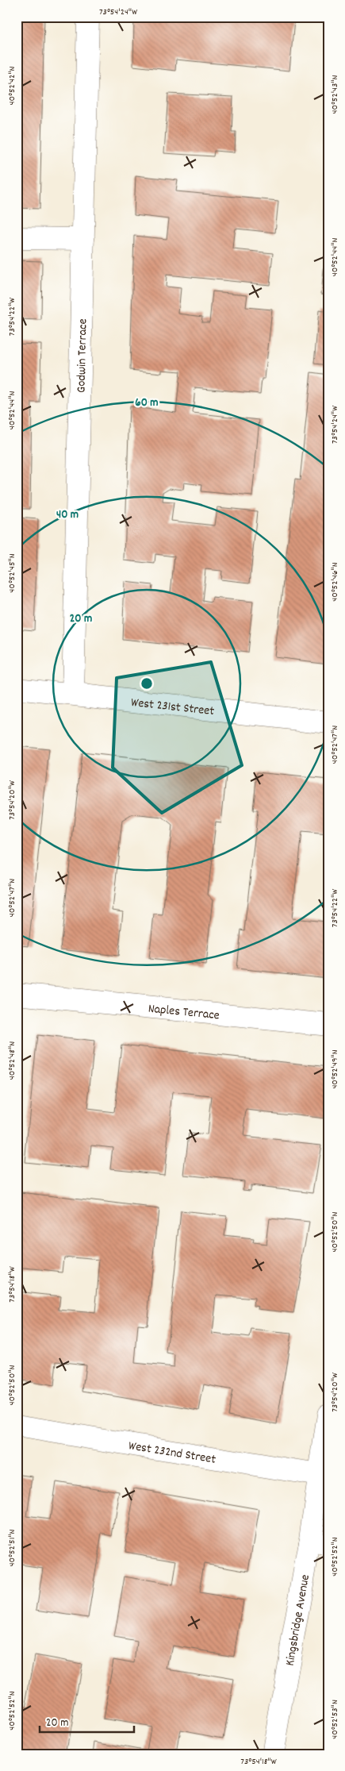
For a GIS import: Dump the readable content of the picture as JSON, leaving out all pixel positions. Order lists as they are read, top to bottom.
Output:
{
  "streets": {
    "street": [
      "Godwin Terrace",
      "West 231st Street",
      "Naples Terrace",
      "West 232nd Street",
      "Kingsbridge Avenue"
    ]
  },
  "crossings": [
    ["Godwin Terrace", "West 231st Street"],
    ["West 232nd Street", "Kingsbridge Avenue"]
  ],
  "scale_bar": "20 m",
  "coordinates": [
    "73°54'24\"W",
    "40°52'42\"N",
    "40°52'43\"N",
    "40°52'44\"N",
    "73°54'22\"W",
    "40°52'45\"N",
    "40°52'46\"N",
    "40°52'47\"N",
    "73°54'20\"W",
    "40°52'48\"N",
    "40°52'49\"N",
    "40°52'50\"N",
    "73°54'18\"W",
    "40°52'51\"N",
    "40°52'52\"N",
    "40°52'53\"N"
  ],
  "rings": ["60 m", "40 m", "20 m"]
}
